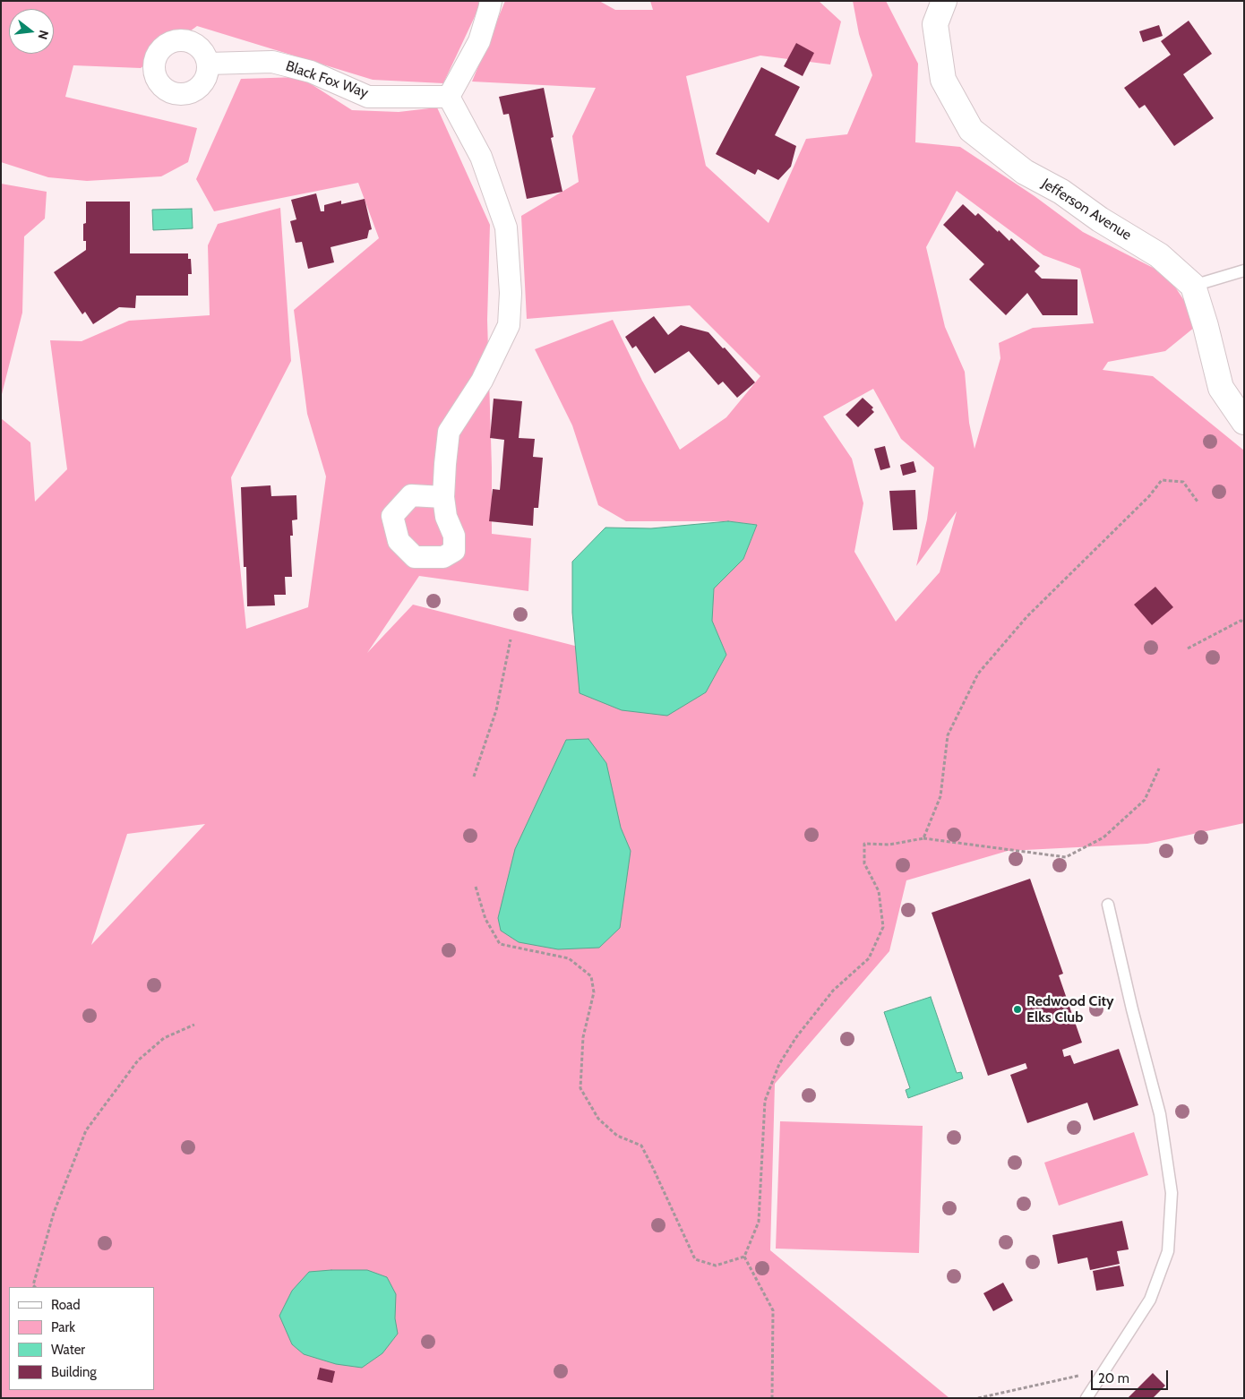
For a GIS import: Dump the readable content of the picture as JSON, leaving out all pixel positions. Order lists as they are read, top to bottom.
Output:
{
  "streets": {
    "street": ["Black Fox Way", "Jefferson Avenue"]
  },
  "places": ["Redwood City Elks Club"],
  "legend": [
    "Road",
    "Park",
    "Water",
    "Building"
  ],
  "scale_bar": "20 m",
  "north": "right"
}
